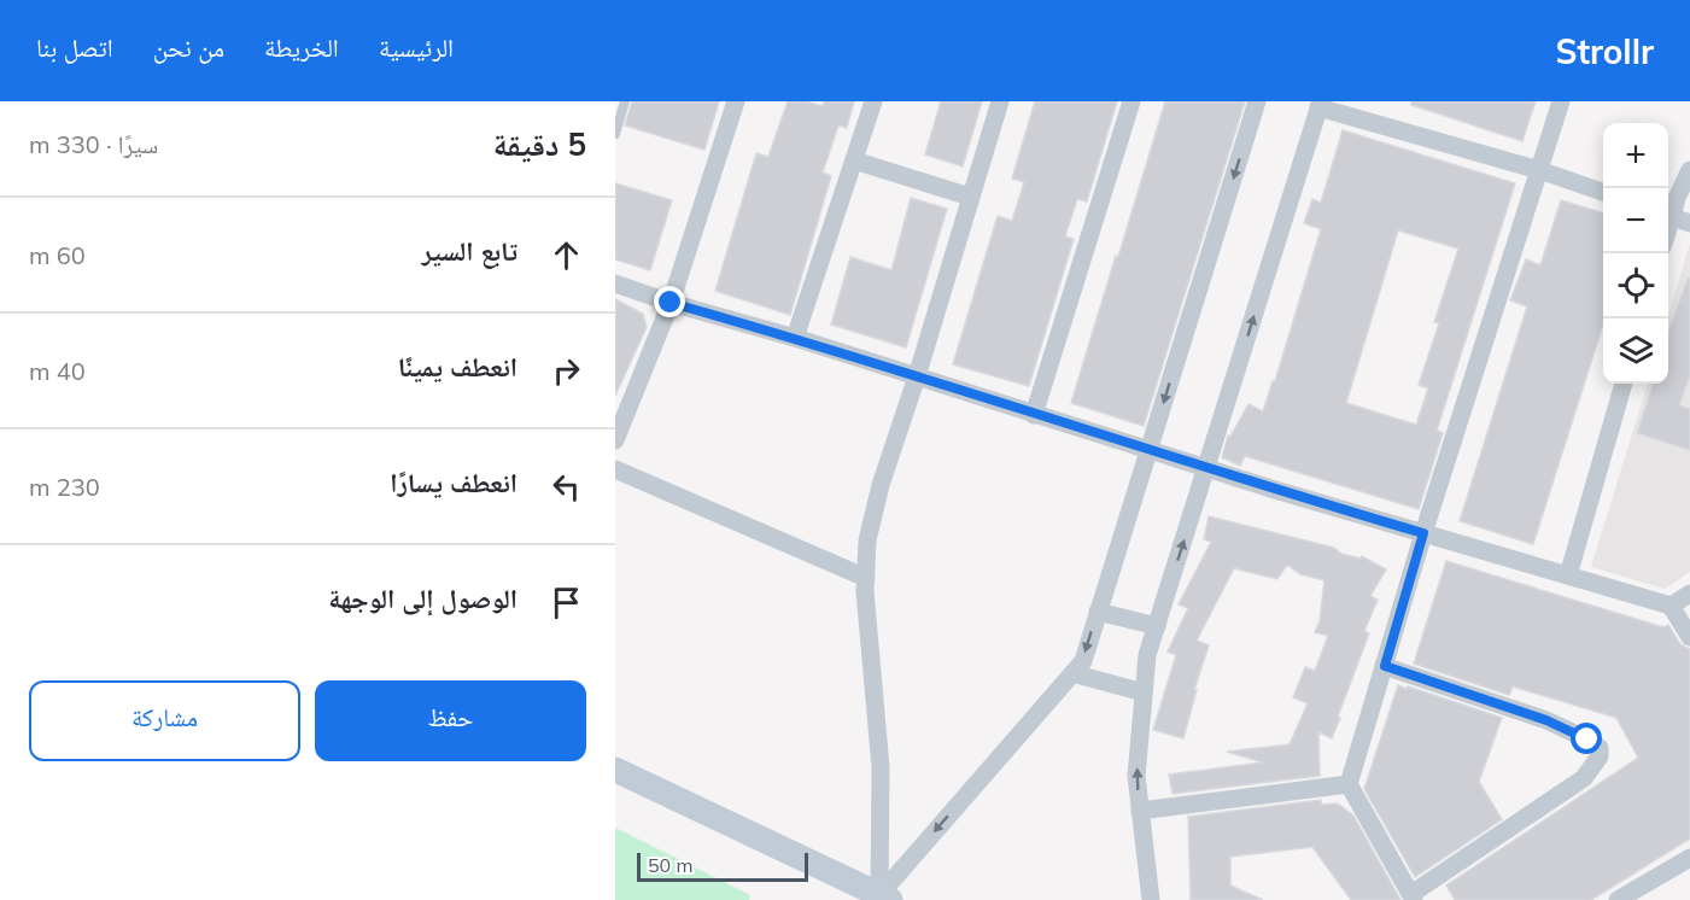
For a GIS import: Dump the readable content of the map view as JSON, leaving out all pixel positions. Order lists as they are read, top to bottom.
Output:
{
  "scale_bar": "50 m",
  "page": {
    "header": "Strollr",
    "nav": [
      "الرئيسية",
      "الخريطة",
      "من نحن",
      "اتصل بنا"
    ],
    "heading": ["5 دقيقة", "سيرًا · 330 m"],
    "map_buttons": ["+", "−"],
    "list": [
      ["تابع السير", "60 m"],
      ["انعطف يمينًا", "40 m"],
      ["انعطف يسارًا", "230 m"],
      "الوصول إلى الوجهة"
    ],
    "buttons": ["حفظ", "مشاركة"],
    "scale": "50 m"
  }
}
